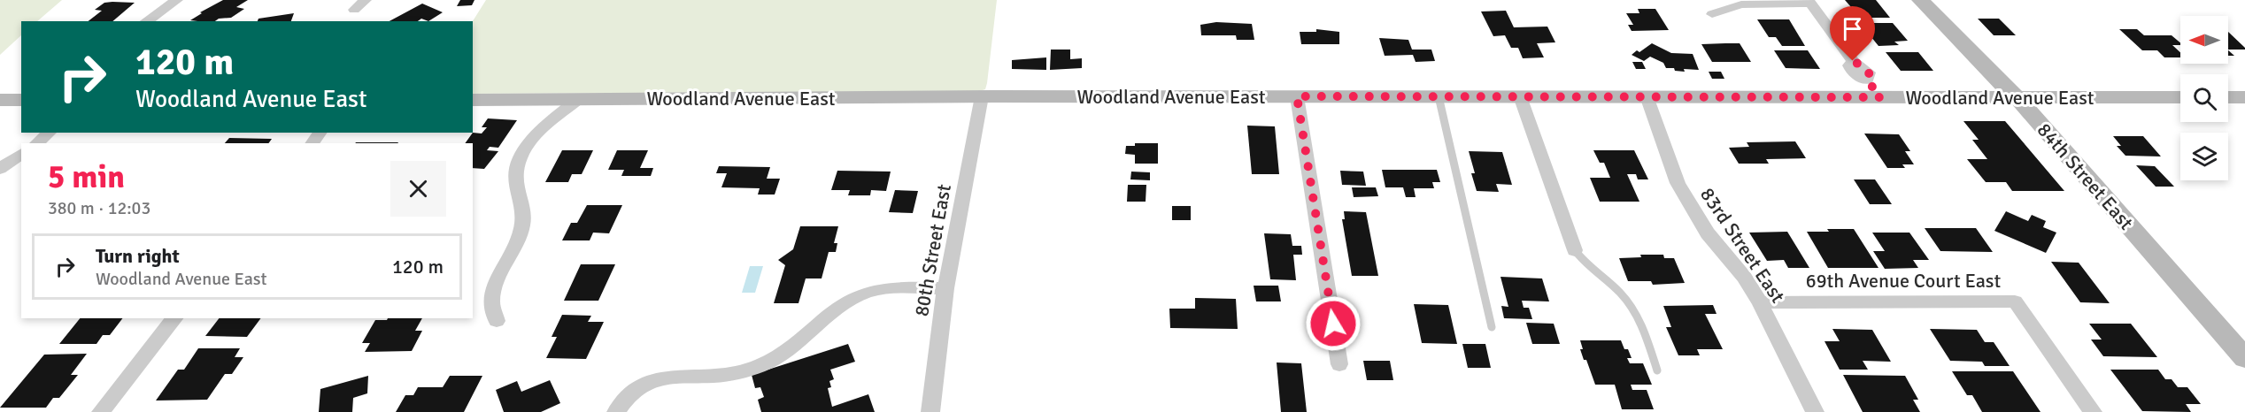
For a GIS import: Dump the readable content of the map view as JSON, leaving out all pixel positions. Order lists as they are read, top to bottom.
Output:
{
  "streets": {
    "street": [
      "Woodland Avenue East",
      "84th Street East",
      "83rd Street East",
      "80th Street East",
      "69th Avenue Court East"
    ]
  },
  "crossings": [
    ["Woodland Avenue East", "84th Street East"],
    ["Woodland Avenue East", "83rd Street East"],
    ["Woodland Avenue East", "80th Street East"],
    ["83rd Street East", "69th Avenue Court East"]
  ],
  "north": "left",
  "page": {
    "turn": ["120 m", "Woodland Avenue East"],
    "heading": ["5 min", "380 m · 12:03"],
    "list": [
      {
        "name": "Turn right",
        "note": "Woodland Avenue East",
        "value": "120 m"
      }
    ]
  }
}
